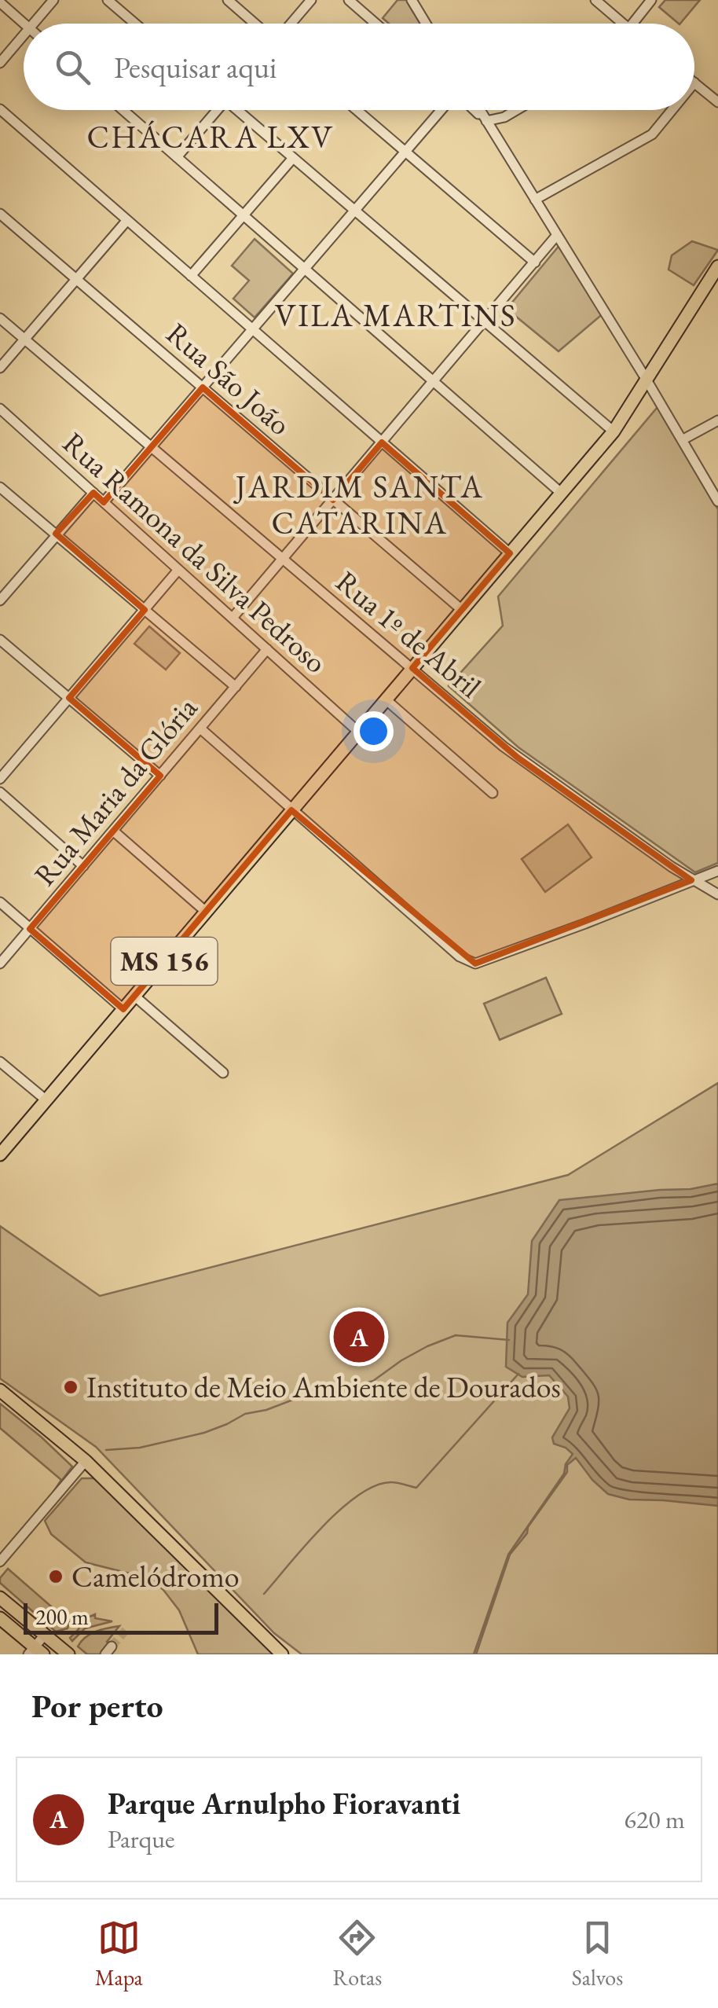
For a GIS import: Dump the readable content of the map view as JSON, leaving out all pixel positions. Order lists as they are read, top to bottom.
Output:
{
  "streets": {
    "main road": ["MS 156"],
    "street": [
      "Rua São João",
      "Rua Ramona da Silva Pedroso",
      "Rua 1º de Abril",
      "Rua Maria da Glória"
    ]
  },
  "crossings": [
    ["Rua São João", "MS 156"],
    ["Rua Ramona da Silva Pedroso", "Rua Maria da Glória"],
    ["Rua Ramona da Silva Pedroso", "MS 156"],
    ["Rua 1º de Abril", "MS 156"]
  ],
  "districts": ["CHÁCARA LXV", "VILA MARTINS", "JARDIM SANTA CATARINA"],
  "places": ["Instituto de Meio Ambiente de Dourados", "Camelódromo"],
  "scale_bar": "200 m",
  "page": {
    "search": "Pesquisar aqui",
    "pins": "A",
    "scale": "200 m",
    "heading": "Por perto",
    "list": [
      {
        "mark": "A",
        "name": "Parque Arnulpho Fioravanti",
        "note": "Parque",
        "value": "620 m"
      }
    ],
    "nav": ["Mapa", "Rotas", "Salvos"]
  }
}
